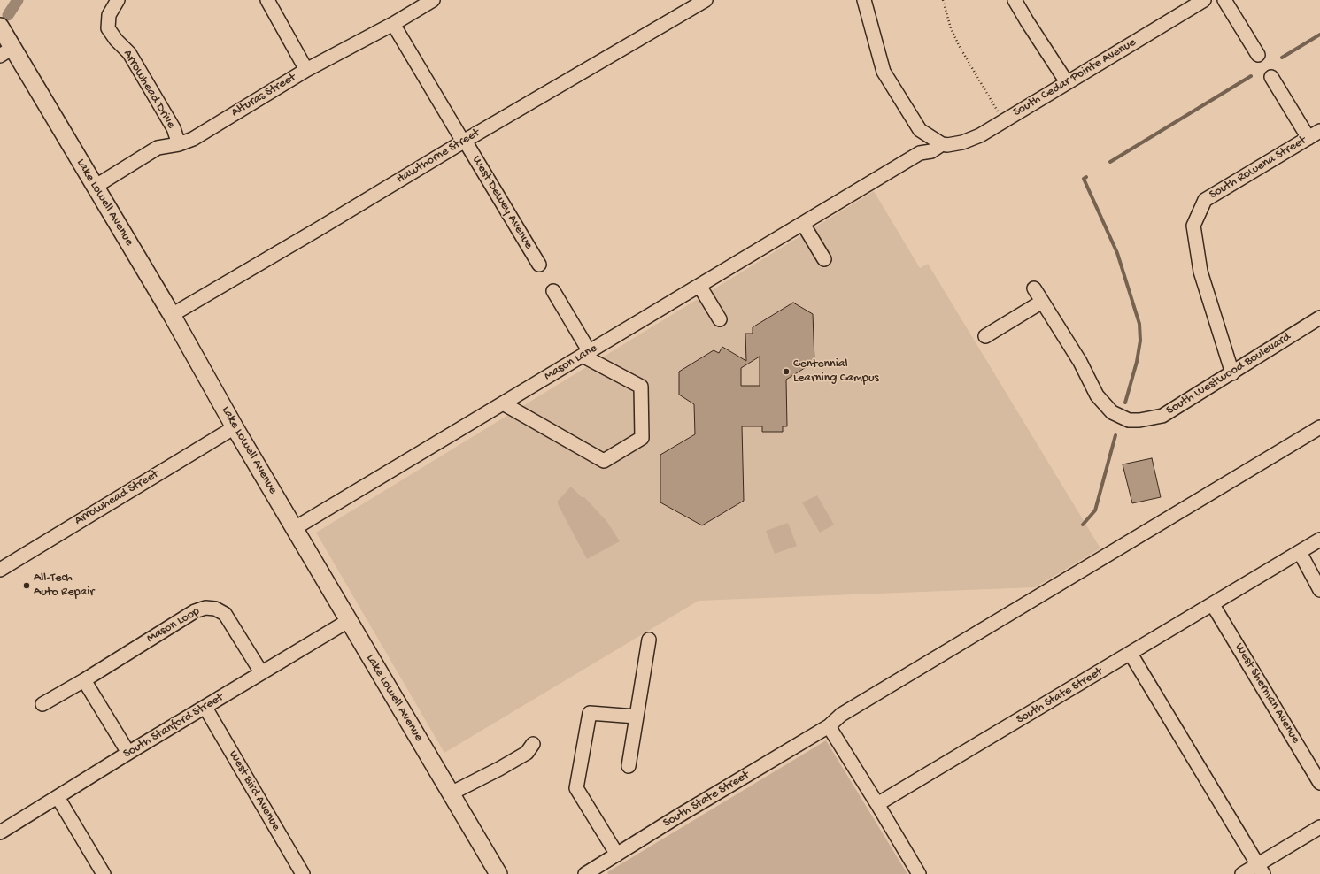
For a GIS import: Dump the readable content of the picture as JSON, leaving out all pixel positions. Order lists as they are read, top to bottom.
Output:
{
  "streets": {
    "main road": ["Lake Lowell Avenue"],
    "street": [
      "South Cedar Pointe Avenue",
      "Arrowhead Drive",
      "Alturas Street",
      "Hawthorne Street",
      "South Rowena Street",
      "West Dewey Avenue",
      "Mason Lane",
      "South Westwood Boulevard",
      "Arrowhead Street",
      "Mason Loop",
      "West Sherman Avenue",
      "South State Street",
      "South Stanford Street",
      "West Bird Avenue"
    ]
  },
  "crossings": [
    ["South Cedar Pointe Avenue", "Mason Lane"],
    ["Arrowhead Drive", "Alturas Street"],
    ["Alturas Street", "Lake Lowell Avenue"],
    ["Alturas Street", "West Dewey Avenue"],
    ["Hawthorne Street", "Lake Lowell Avenue"],
    ["Hawthorne Street", "West Dewey Avenue"],
    ["South Rowena Street", "South Westwood Boulevard"],
    ["Lake Lowell Avenue", "Mason Lane"],
    ["Lake Lowell Avenue", "Arrowhead Street"],
    ["Lake Lowell Avenue", "South Stanford Street"],
    ["Mason Loop", "South Stanford Street"],
    ["West Sherman Avenue", "South State Street"],
    ["South Stanford Street", "West Bird Avenue"]
  ],
  "places": ["Centennial Learning Campus", "All-Tech Auto Repair"]
}
